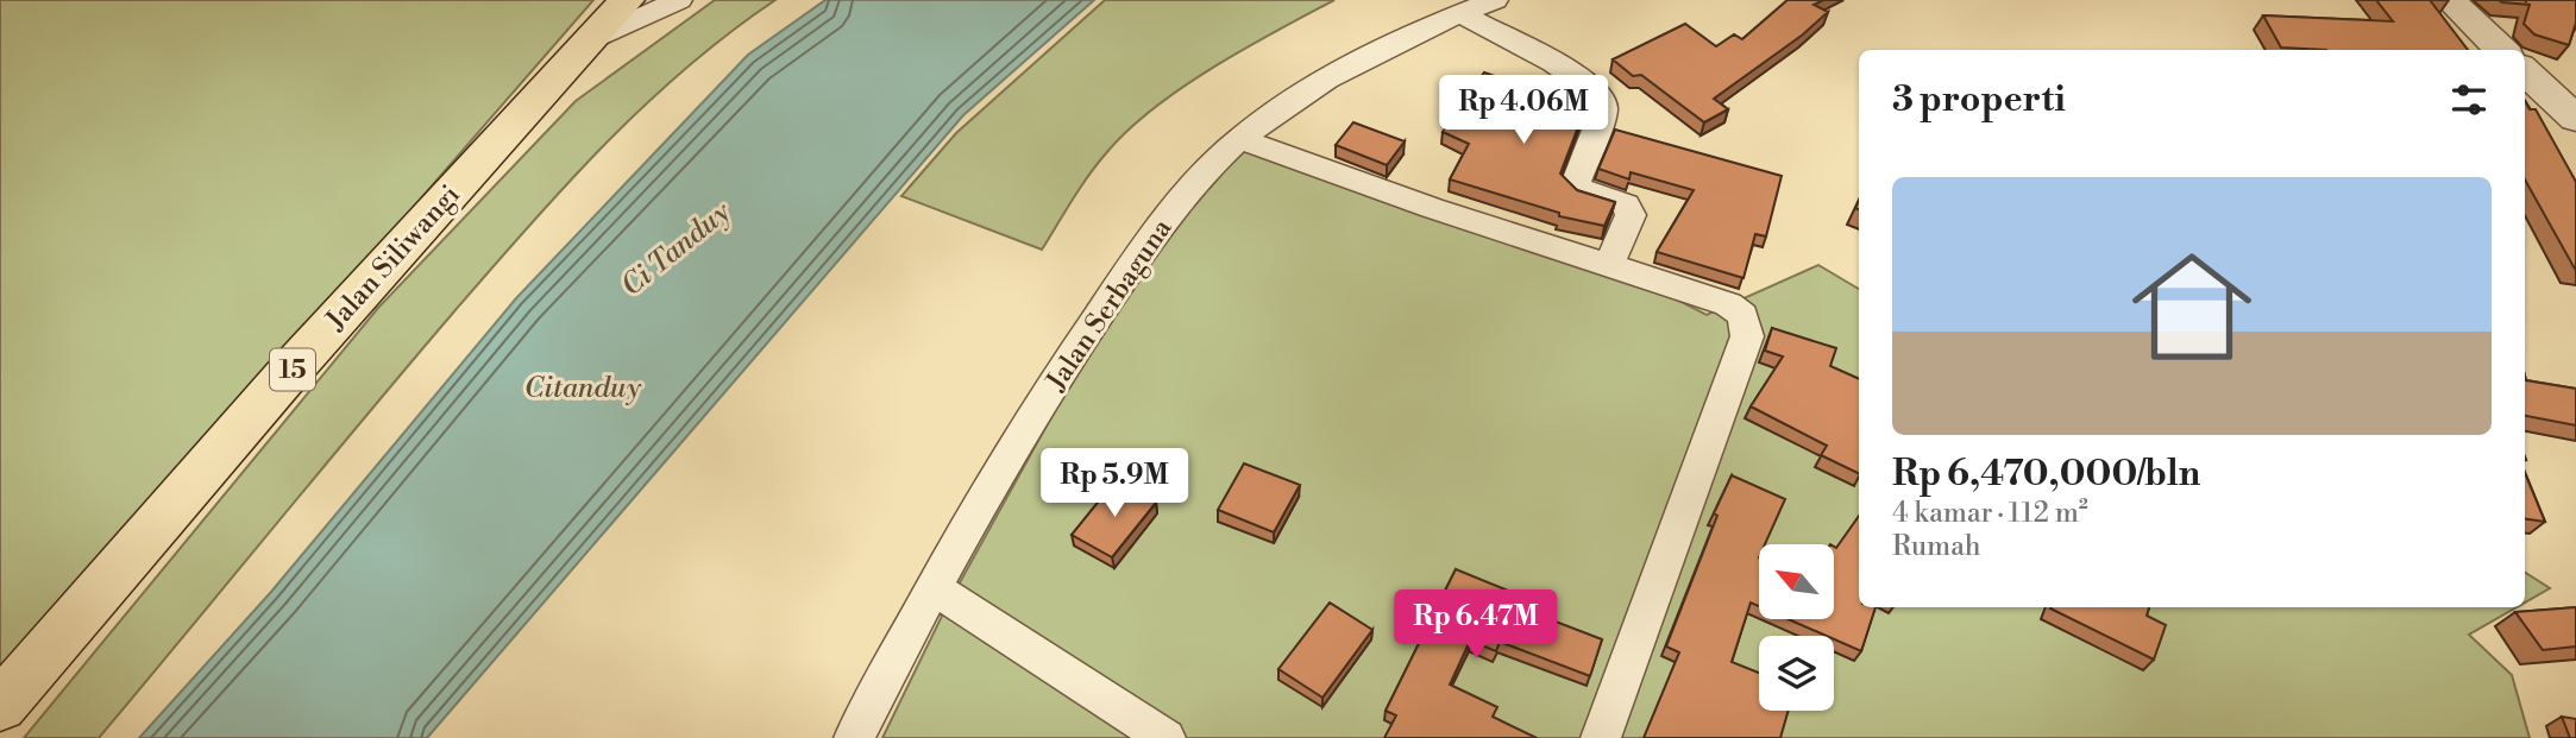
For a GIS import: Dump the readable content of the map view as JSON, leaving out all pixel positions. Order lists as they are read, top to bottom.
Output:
{
  "streets": {
    "highway": ["Jalan Siliwangi", "15"],
    "street": ["Jalan Serbaguna"]
  },
  "water": ["Ci Tanduy", "Citanduy"],
  "north": "top left",
  "page": {
    "heading": "3 properti",
    "price": ["Rp 4.06M", "Rp 5.9M", "Rp 6.47M"],
    "list": [
      {
        "name": "Rp 6,470,000/bln",
        "note": "4 kamar · 112 m² · Rumah"
      }
    ]
  }
}
